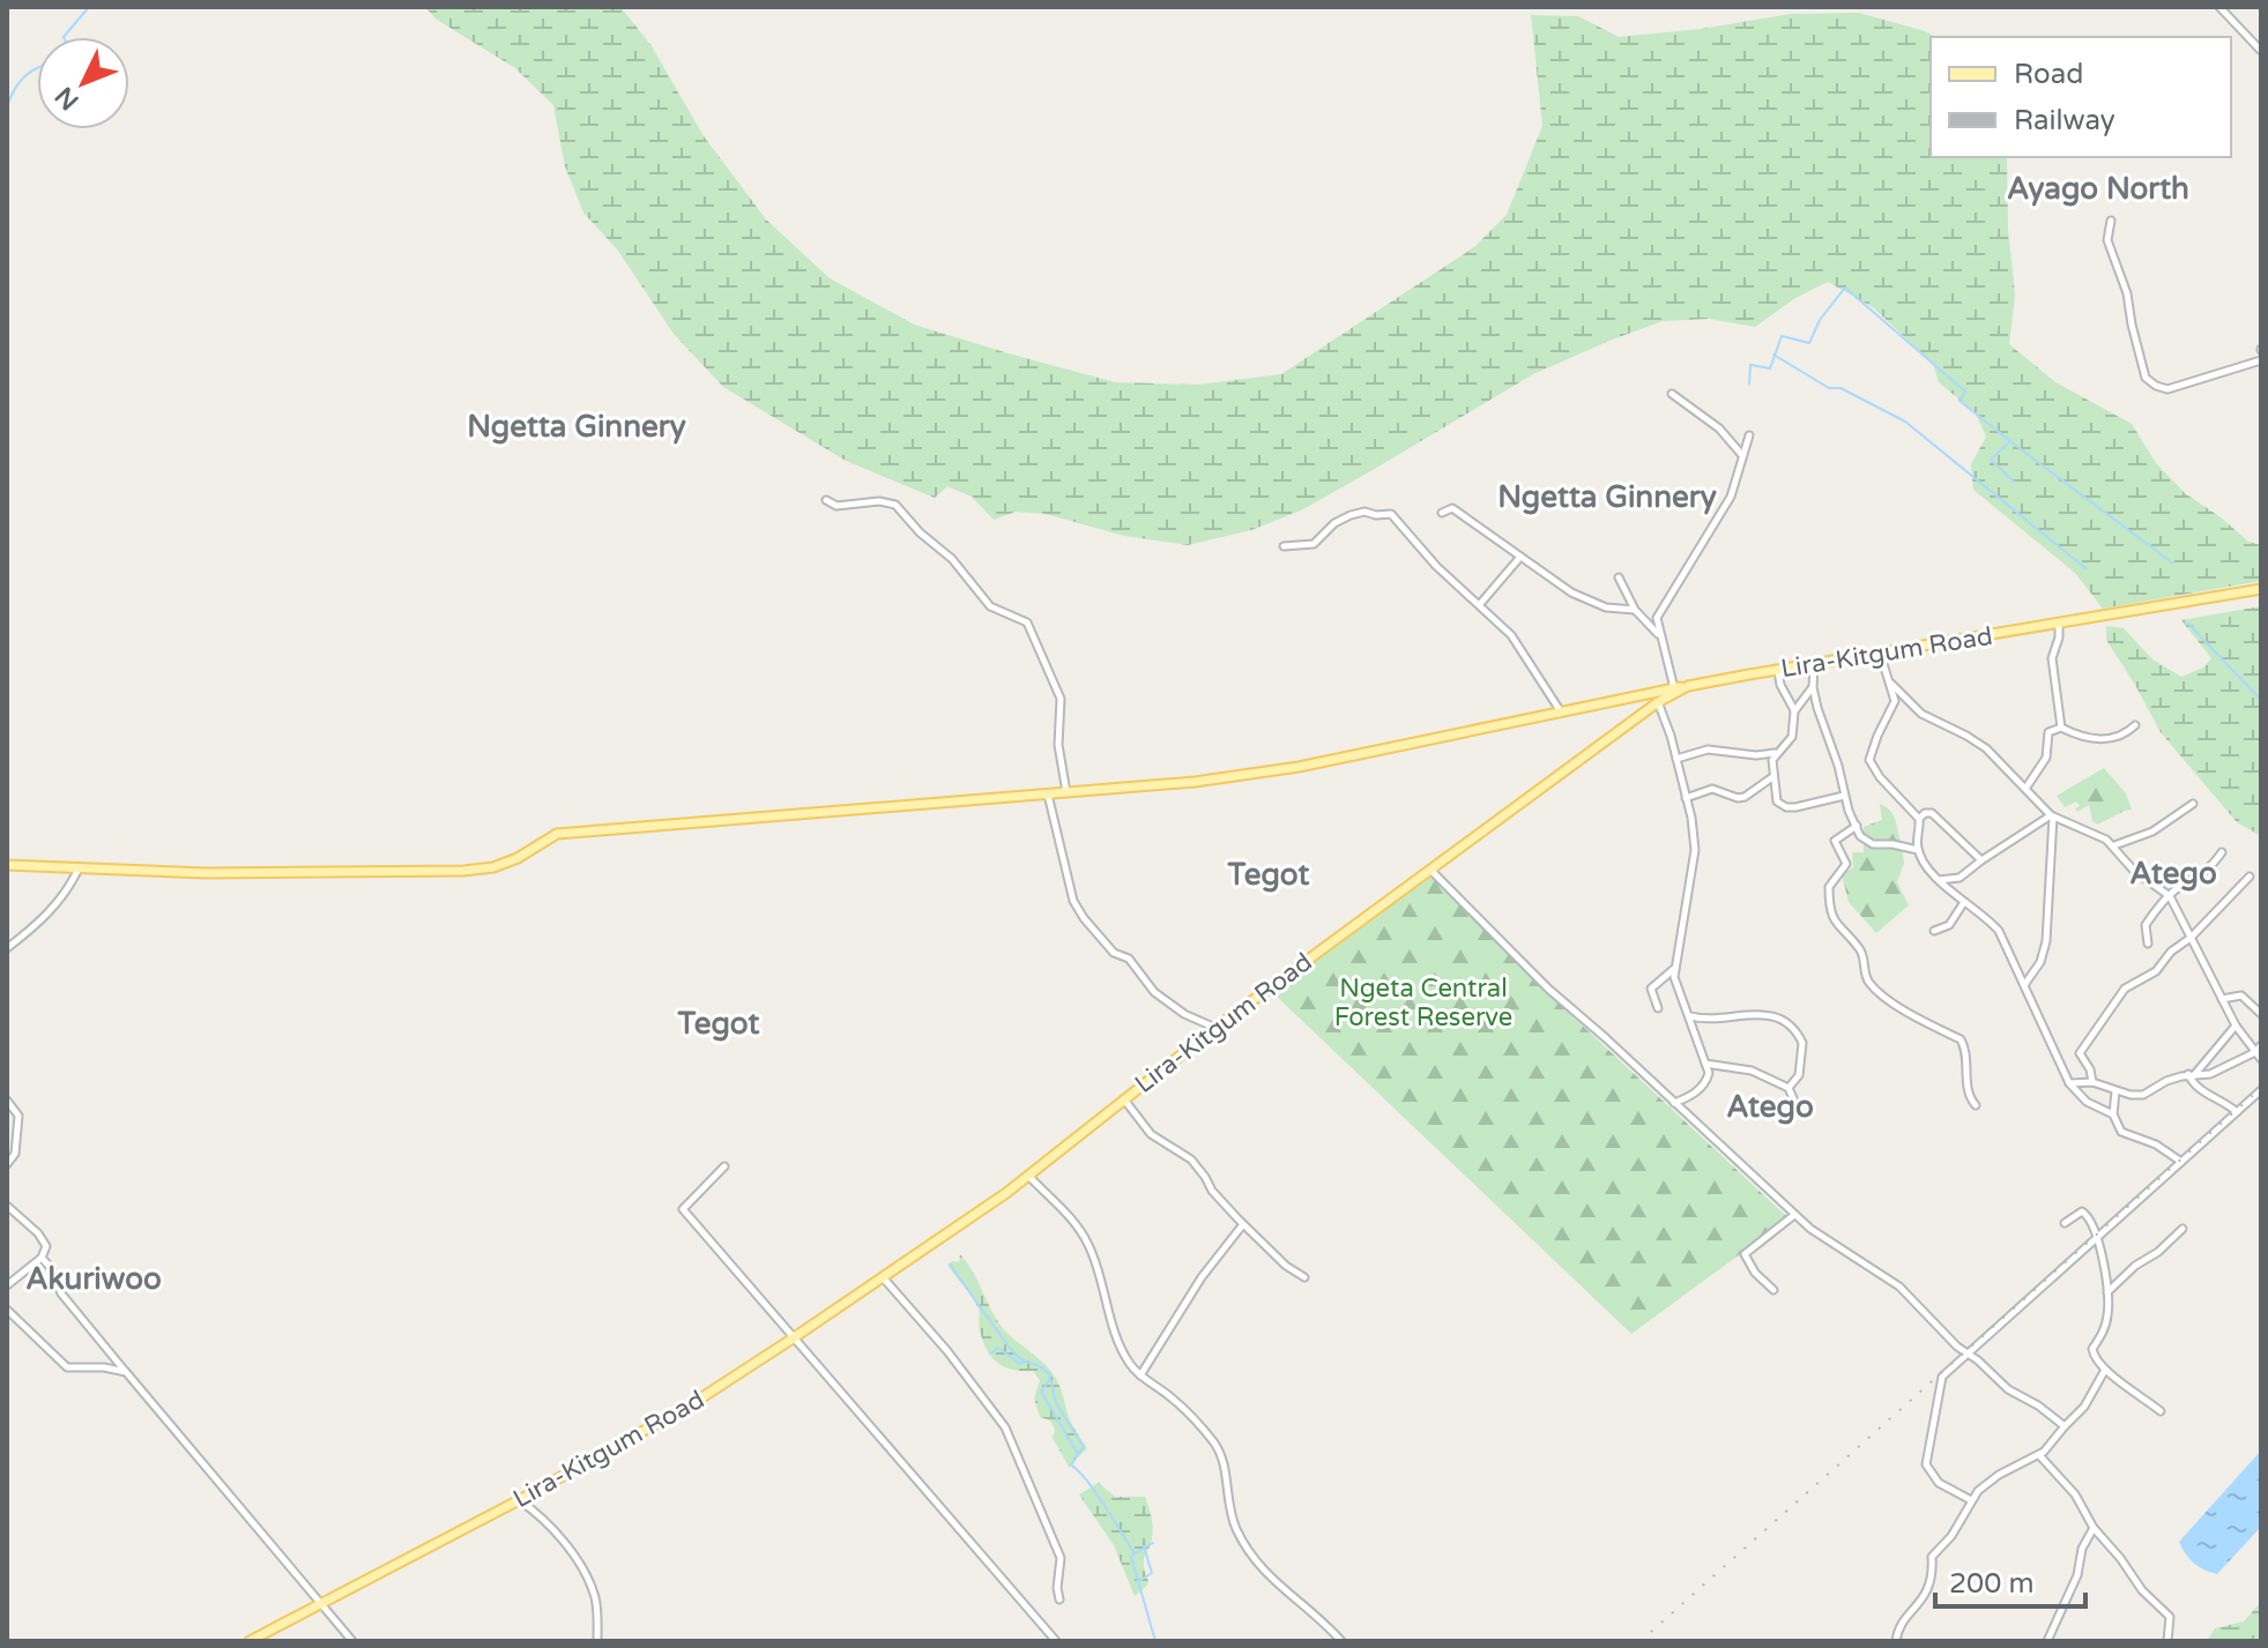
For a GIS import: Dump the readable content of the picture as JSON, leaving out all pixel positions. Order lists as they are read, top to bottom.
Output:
{
  "streets": {
    "main road": ["Lira-Kitgum Road"]
  },
  "districts": [
    "Ayago North",
    "Ngetta Ginnery",
    "Ngetta Ginnery",
    "Atego",
    "Tegot",
    "Tegot",
    "Atego",
    "Akuriwoo"
  ],
  "parks": ["Ngeta Central Forest Reserve"],
  "legend": ["Road", "Railway"],
  "scale_bar": "200 m",
  "north": "bottom left"
}
